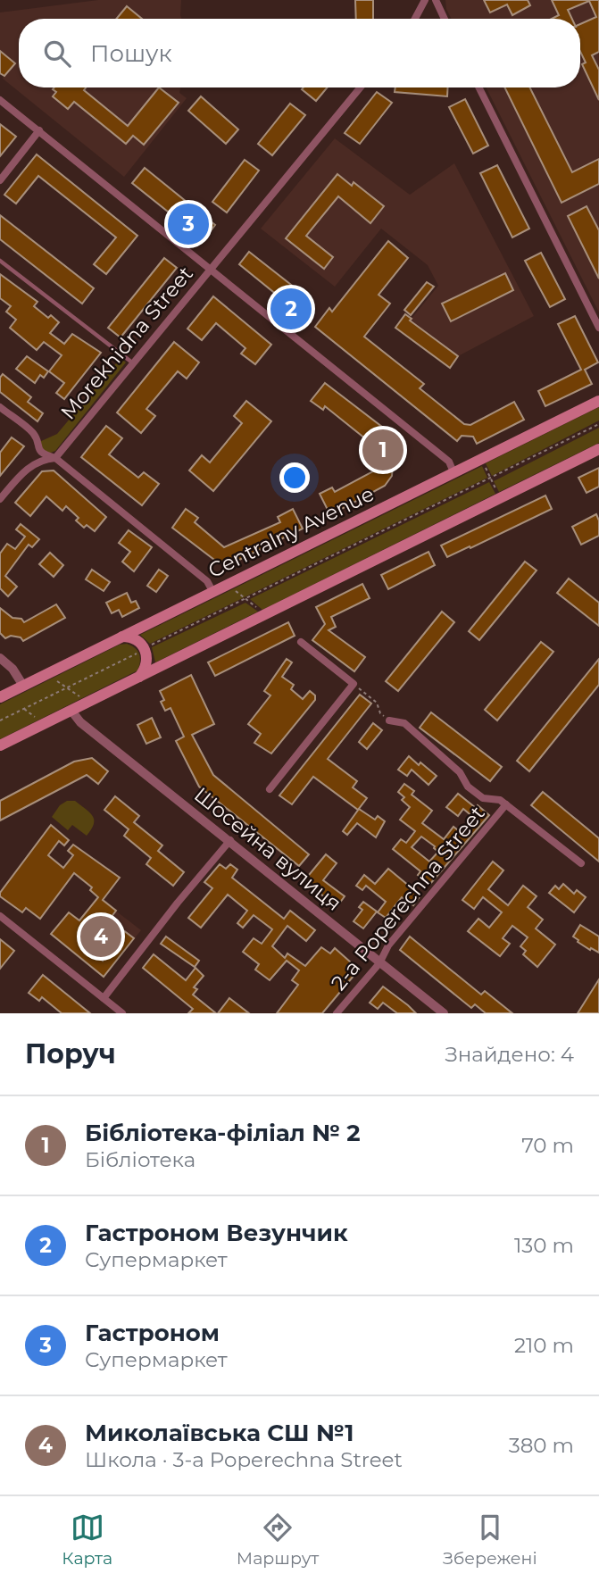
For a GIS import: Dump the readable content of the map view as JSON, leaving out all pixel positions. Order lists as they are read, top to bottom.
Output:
{
  "streets": {
    "main road": ["Centralny Avenue"],
    "street": ["Morekhidna Street", "Шосейна вулиця", "2-a Poperechna Street"]
  },
  "crossings": [
    ["Шосейна вулиця", "2-a Poperechna Street"]
  ],
  "page": {
    "search": "Пошук",
    "pins": [
      "3",
      "2",
      "1",
      "4"
    ],
    "heading": ["Поруч", "Знайдено: 4"],
    "list": [
      {
        "mark": "1",
        "name": "Бібліотека-філіал № 2",
        "note": "Бібліотека",
        "value": "70 m"
      },
      {
        "mark": "2",
        "name": "Гастроном Везунчик",
        "note": "Супермаркет",
        "value": "130 m"
      },
      {
        "mark": "3",
        "name": "Гастроном",
        "note": "Супермаркет",
        "value": "210 m"
      },
      {
        "mark": "4",
        "name": "Миколаївська СШ №1",
        "note": "Школа · 3-a Poperechna Street",
        "value": "380 m"
      }
    ],
    "nav": ["Карта", "Маршрут", "Збережені"]
  }
}
